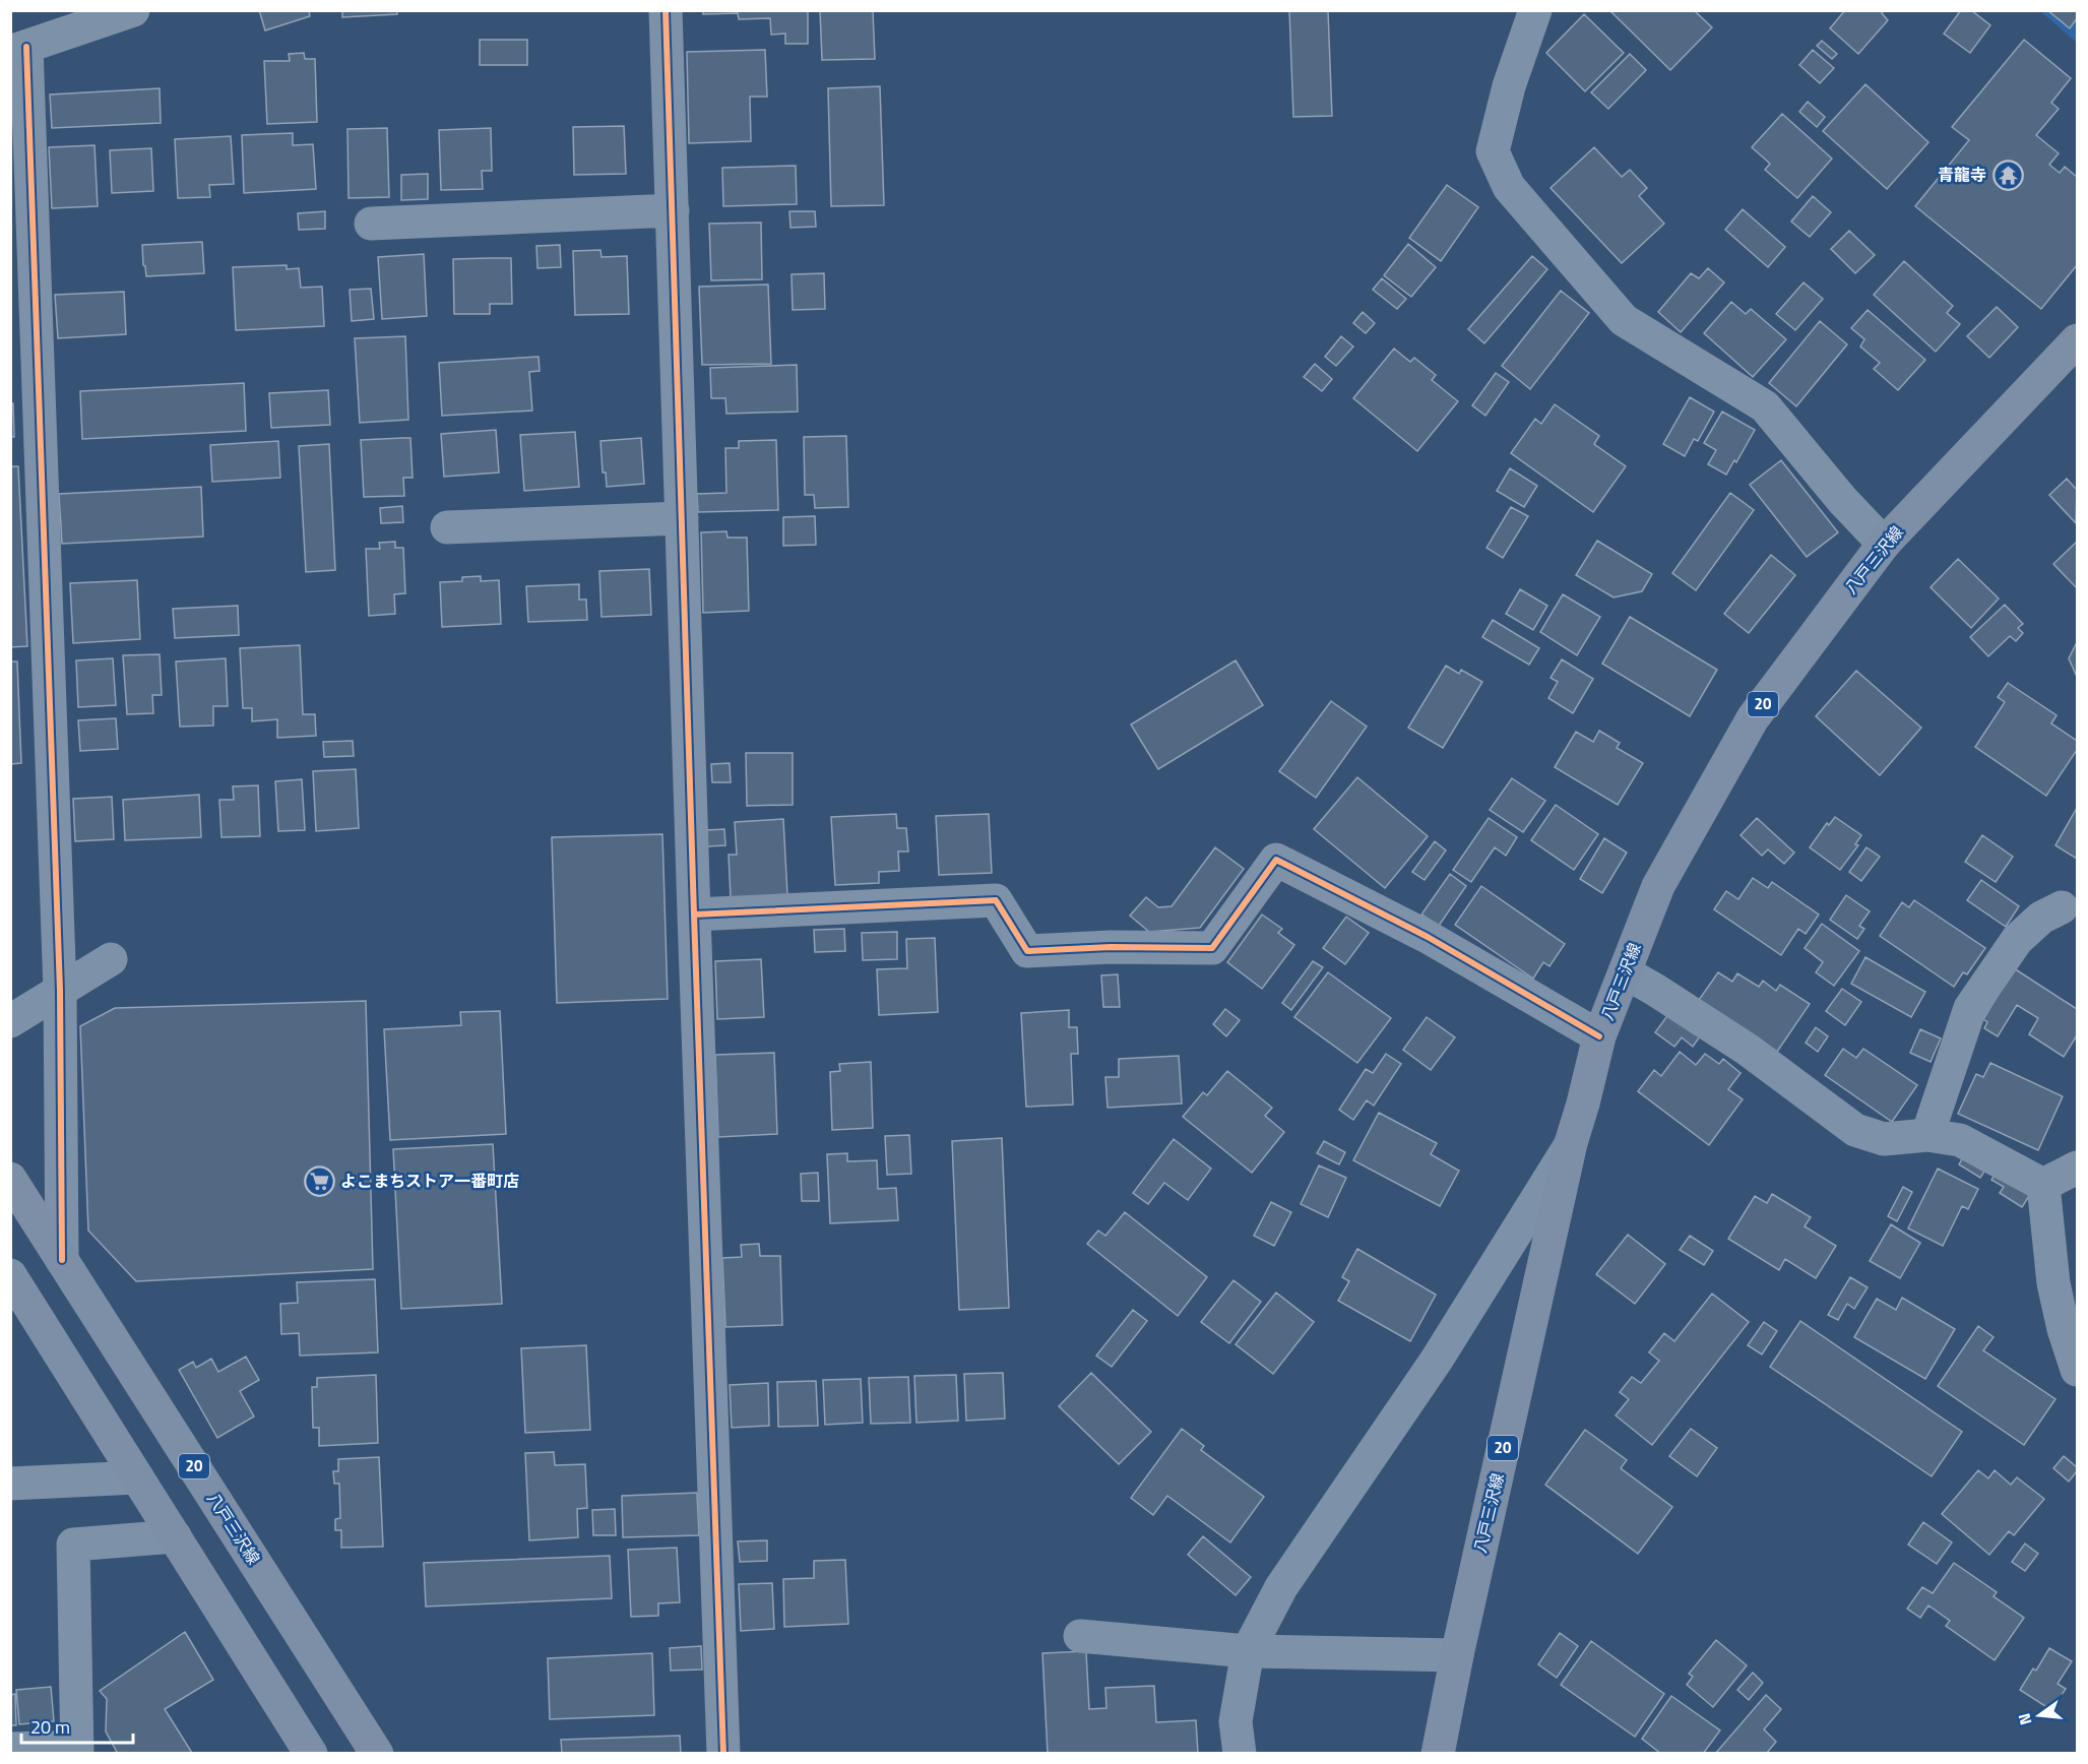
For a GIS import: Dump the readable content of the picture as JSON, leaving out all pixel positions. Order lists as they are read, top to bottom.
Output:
{
  "streets": {
    "main road": ["八戸三沢線", "20"]
  },
  "places": {
    "temple": ["青龍寺"],
    "supermarket": ["よこまちストア一番町店"]
  },
  "scale_bar": "20 m",
  "north": "left"
}
